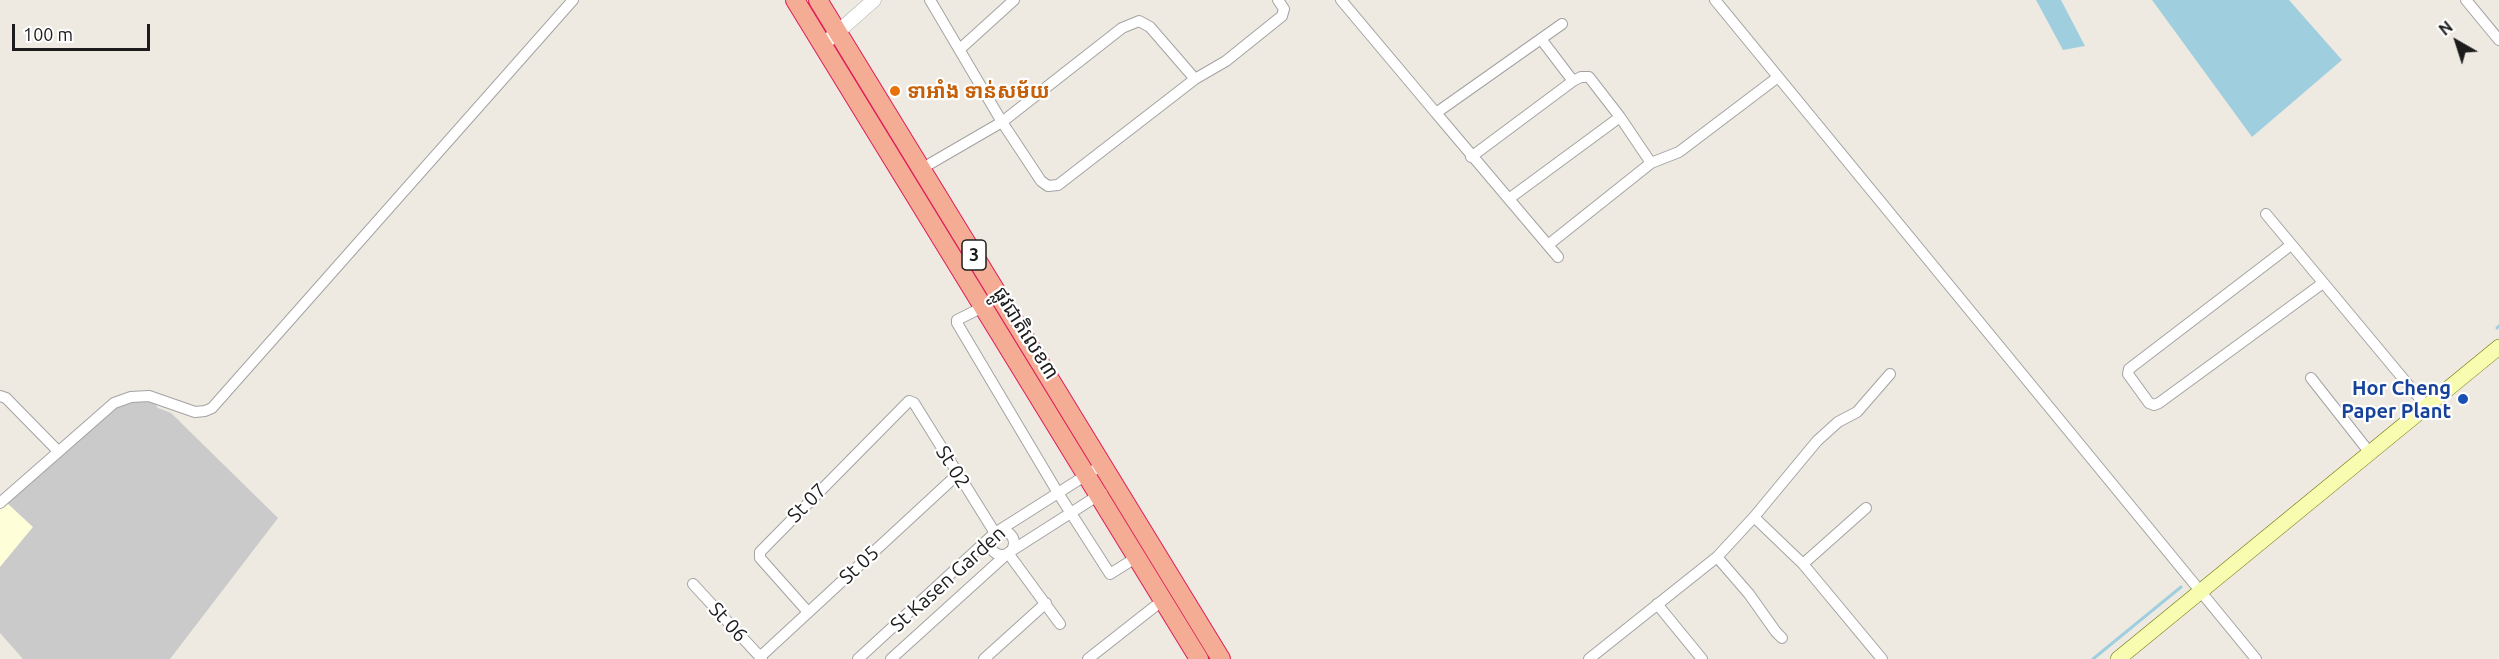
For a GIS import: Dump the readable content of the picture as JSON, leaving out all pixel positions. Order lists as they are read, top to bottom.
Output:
{
  "streets": {
    "highway": ["3", "ផ្លូវជាតិលេខ៣"],
    "street": [
      "St 02",
      "St 07",
      "St 05",
      "St Kasen Garden",
      "St 06"
    ]
  },
  "crossings": [
    ["ផ្លូវជាតិលេខ៣", "St Kasen Garden"],
    ["St 02", "St 07"],
    ["St 02", "St 05"],
    ["St 02", "St Kasen Garden"],
    ["St 07", "St 05"],
    ["St 05", "St 06"]
  ],
  "places": ["ទាអាំង ទាន់សម័យ", "Hor Cheng Paper Plant"],
  "scale_bar": "100 m",
  "north": "top left"
}
